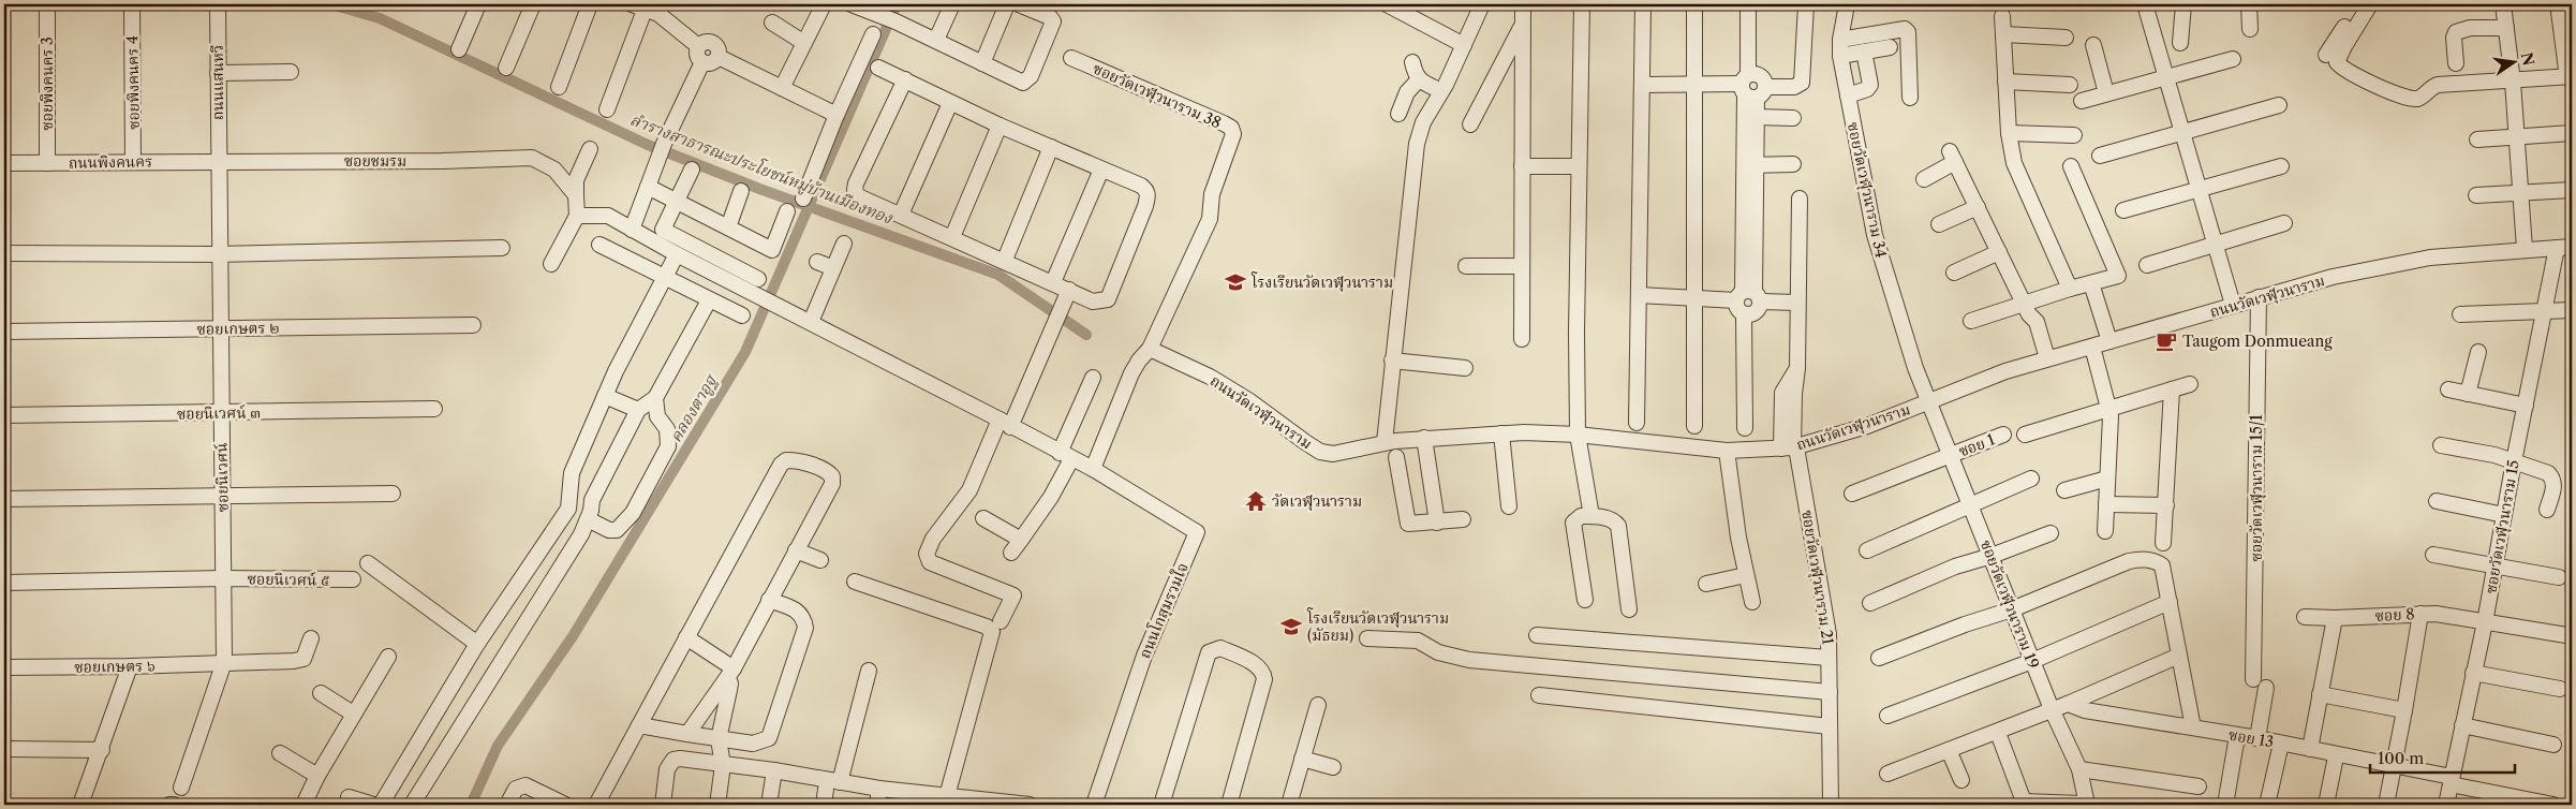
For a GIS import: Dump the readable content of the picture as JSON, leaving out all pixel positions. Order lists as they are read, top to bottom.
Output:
{
  "streets": {
    "street": [
      "ซอยพิงคนคร 4",
      "ถนนแสนหวี",
      "ซอยพิงคนคร 3",
      "ซอยวัดเวฬุวนาราม 38",
      "ซอยชมรม",
      "ถนนพิงคนคร",
      "ซอยวัดเวฬุวนาราม 34",
      "ถนนวัดเวฬุวนาราม",
      "ซอยเกษตร ๒",
      "ซอยนิเวศน์ ๓",
      "ซอย 1",
      "ซอยนิเวศน์",
      "ซอยวัดเวฬุวนาราม 15/1",
      "ซอยวัดเวฬุวนาราม 15",
      "ซอยวัดเวฬุวนาราม 21",
      "ซอยนิเวศน์ ๕",
      "ซอยวัดเวฬุวนาราม 19",
      "ถนนโกสุมรวมใจ",
      "ซอย 8",
      "ซอยเกษตร ๖",
      "ซอย 13"
    ]
  },
  "crossings": [
    ["ซอยพิงคนคร 4", "ถนนพิงคนคร"],
    ["ถนนแสนหวี", "ซอยชมรม"],
    ["ถนนแสนหวี", "ถนนพิงคนคร"],
    ["ถนนแสนหวี", "ซอยนิเวศน์"],
    ["ซอยพิงคนคร 3", "ถนนพิงคนคร"],
    ["ซอยวัดเวฬุวนาราม 38", "ถนนวัดเวฬุวนาราม"],
    ["ซอยชมรม", "ถนนพิงคนคร"],
    ["ซอยชมรม", "ซอยนิเวศน์"],
    ["ถนนพิงคนคร", "ซอยนิเวศน์"],
    ["ซอยวัดเวฬุวนาราม 34", "ถนนวัดเวฬุวนาราม"],
    ["ซอยวัดเวฬุวนาราม 34", "ซอยวัดเวฬุวนาราม 19"],
    ["ถนนวัดเวฬุวนาราม", "ซอยวัดเวฬุวนาราม 15/1"],
    ["ถนนวัดเวฬุวนาราม", "ซอยวัดเวฬุวนาราม 15"],
    ["ถนนวัดเวฬุวนาราม", "ซอยวัดเวฬุวนาราม 21"],
    ["ถนนวัดเวฬุวนาราม", "ซอยวัดเวฬุวนาราม 19"],
    ["ซอยเกษตร ๒", "ซอยนิเวศน์"],
    ["ซอยนิเวศน์ ๓", "ซอยนิเวศน์"],
    ["ซอย 1", "ซอยวัดเวฬุวนาราม 19"],
    ["ซอยนิเวศน์", "ซอยนิเวศน์ ๕"],
    ["ซอยนิเวศน์", "ซอยเกษตร ๖"],
    ["ซอยวัดเวฬุวนาราม 15", "ซอย 8"],
    ["ซอยวัดเวฬุวนาราม 15", "ซอย 13"]
  ],
  "water": ["ลำรางสาธารณะประโยชน์หมู่บ้านเมืองทอง", "คลองตาอูฐ"],
  "places": {
    "school or university": ["โรงเรียนวัดเวฬุวนาราม", "โรงเรียนวัดเวฬุวนาราม (มัธยม)"],
    "cafe": ["Taugom Donmueang"],
    "temple": ["วัดเวฬุวนาราม"]
  },
  "scale_bar": "100 m",
  "north": "right"
}
